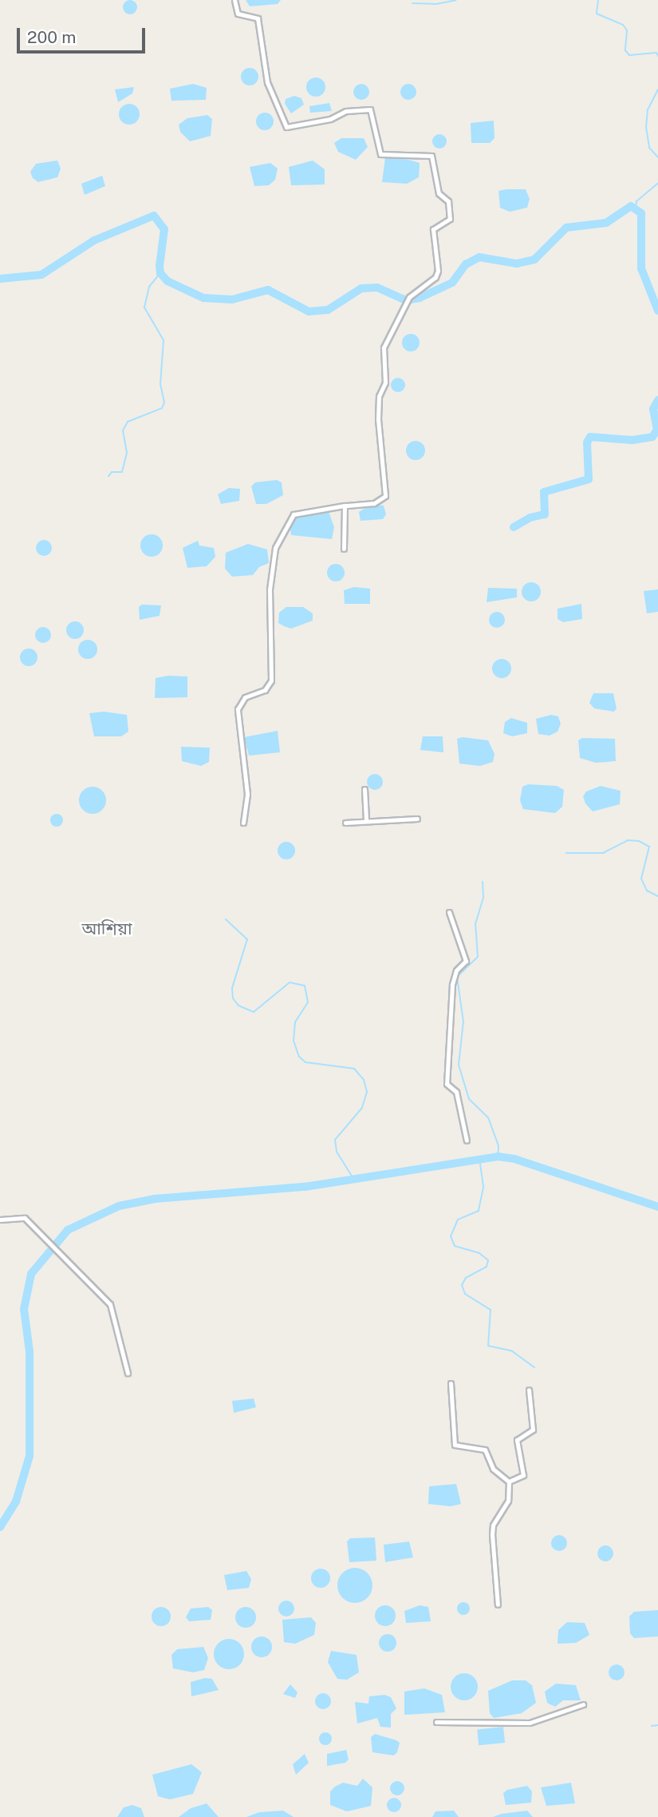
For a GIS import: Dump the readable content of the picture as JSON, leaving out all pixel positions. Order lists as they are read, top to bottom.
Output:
{
  "districts": ["আশিয়া"],
  "scale_bar": "200 m"
}
